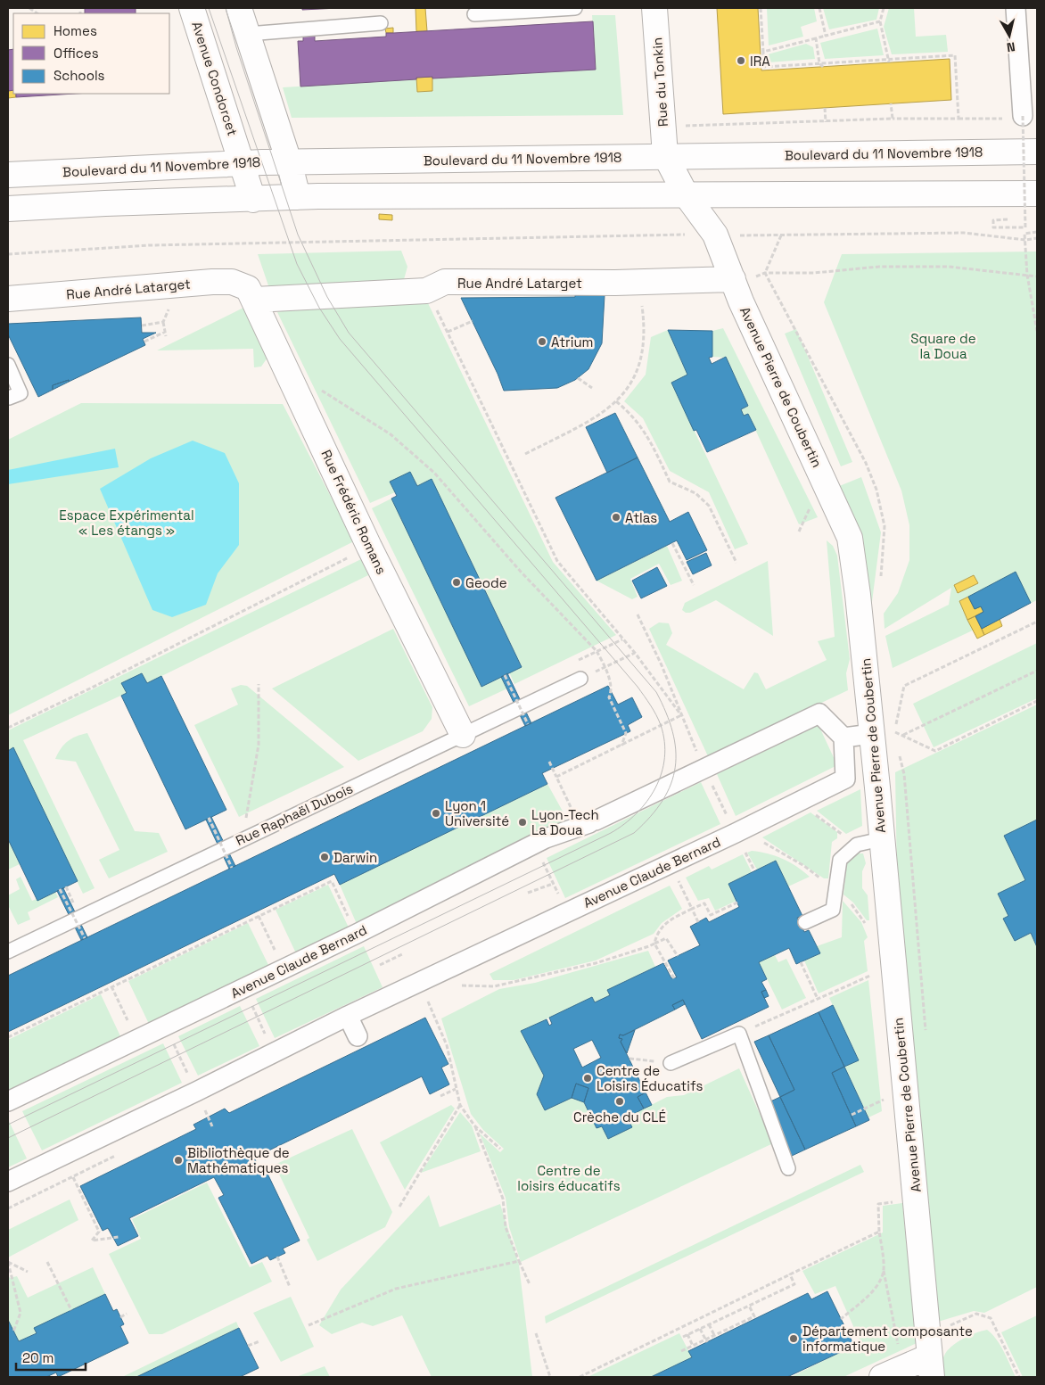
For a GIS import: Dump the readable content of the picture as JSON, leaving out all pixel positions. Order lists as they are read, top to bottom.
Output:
{
  "streets": {
    "street": [
      "Avenue Condorcet",
      "Rue du Tonkin",
      "Boulevard du 11 Novembre 1918",
      "Rue André Latarget",
      "Avenue Pierre de Coubertin",
      "Rue Frédéric Romans",
      "Avenue Claude Bernard"
    ],
    "lane": ["Rue Raphaël Dubois"]
  },
  "crossings": [
    ["Avenue Condorcet", "Boulevard du 11 Novembre 1918"],
    ["Rue du Tonkin", "Boulevard du 11 Novembre 1918"],
    ["Rue du Tonkin", "Avenue Pierre de Coubertin"],
    ["Boulevard du 11 Novembre 1918", "Avenue Pierre de Coubertin"],
    ["Rue André Latarget", "Avenue Pierre de Coubertin"],
    ["Rue André Latarget", "Rue Frédéric Romans"],
    ["Rue Frédéric Romans", "Rue Raphaël Dubois"]
  ],
  "parks": ["Square de la Doua", "Espace Expérimental « Les étangs »", "Centre de loisirs éducatifs"],
  "places": [
    "IRA",
    "Atrium",
    "Atlas",
    "Geode",
    "Lyon 1 Université",
    "Lyon-Tech La Doua",
    "Darwin",
    "Centre de Loisirs Éducatifs",
    "Crèche du CLÉ",
    "Bibliothèque de Mathématiques",
    "Département composante informatique"
  ],
  "legend": ["Homes", "Offices", "Schools"],
  "scale_bar": "20 m",
  "north": "bottom"
}
